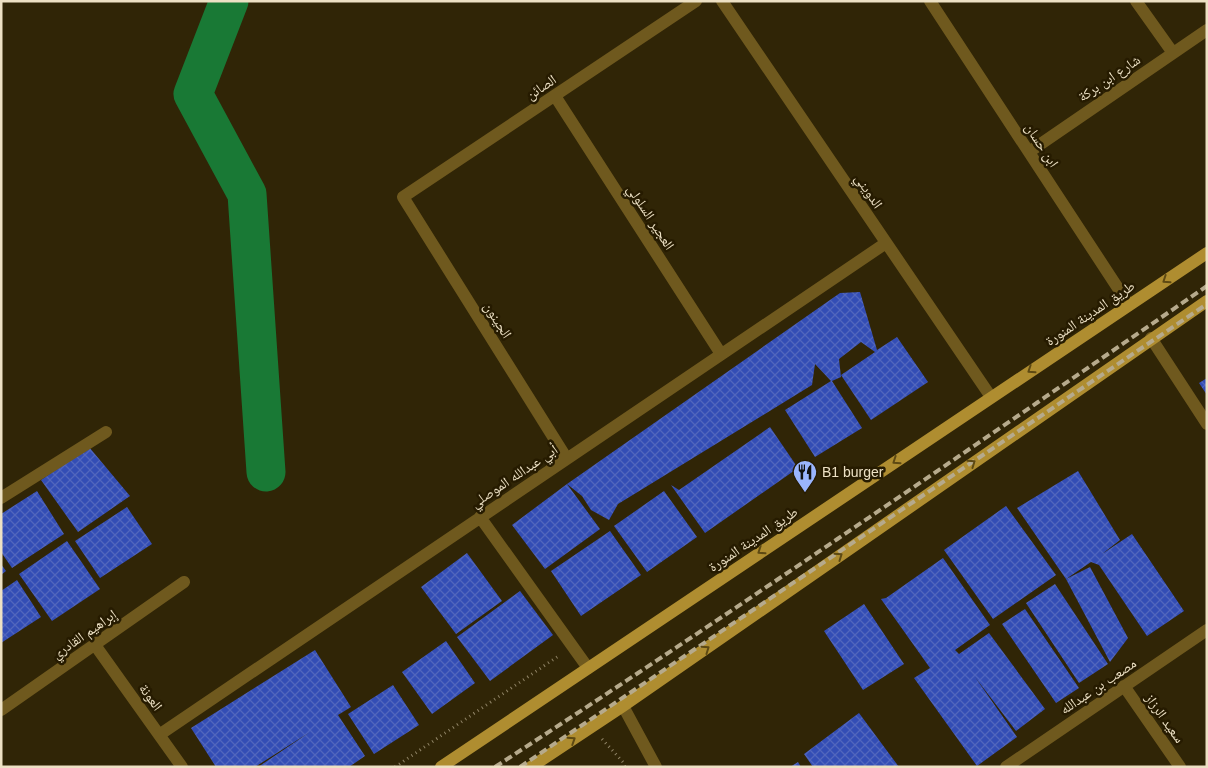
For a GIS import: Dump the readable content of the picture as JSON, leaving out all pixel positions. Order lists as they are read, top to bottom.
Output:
{
  "streets": {
    "main road": ["طريق المدينة المنورة"],
    "street": [
      "شارع ابن بركة",
      "الصائن",
      "ابن حسان",
      "الدويني",
      "العجير السلولي",
      "الجينون",
      "أبي عبدالله الموصلي",
      "إبراهيم القادري",
      "مصعب بن عبدالله",
      "العونة",
      "سعيد الرزاز"
    ]
  },
  "crossings": [
    ["شارع ابن بركة", "ابن حسان"],
    ["الصائن", "العجير السلولي"],
    ["الصائن", "الجينون"],
    ["ابن حسان", "طريق المدينة المنورة"],
    ["الدويني", "طريق المدينة المنورة"],
    ["الدويني", "أبي عبدالله الموصلي"],
    ["العجير السلولي", "أبي عبدالله الموصلي"],
    ["الجينون", "أبي عبدالله الموصلي"],
    ["أبي عبدالله الموصلي", "العونة"],
    ["إبراهيم القادري", "العونة"],
    ["مصعب بن عبدالله", "سعيد الرزاز"]
  ],
  "places": {
    "restaurant": ["B1 burger"]
  }
}
